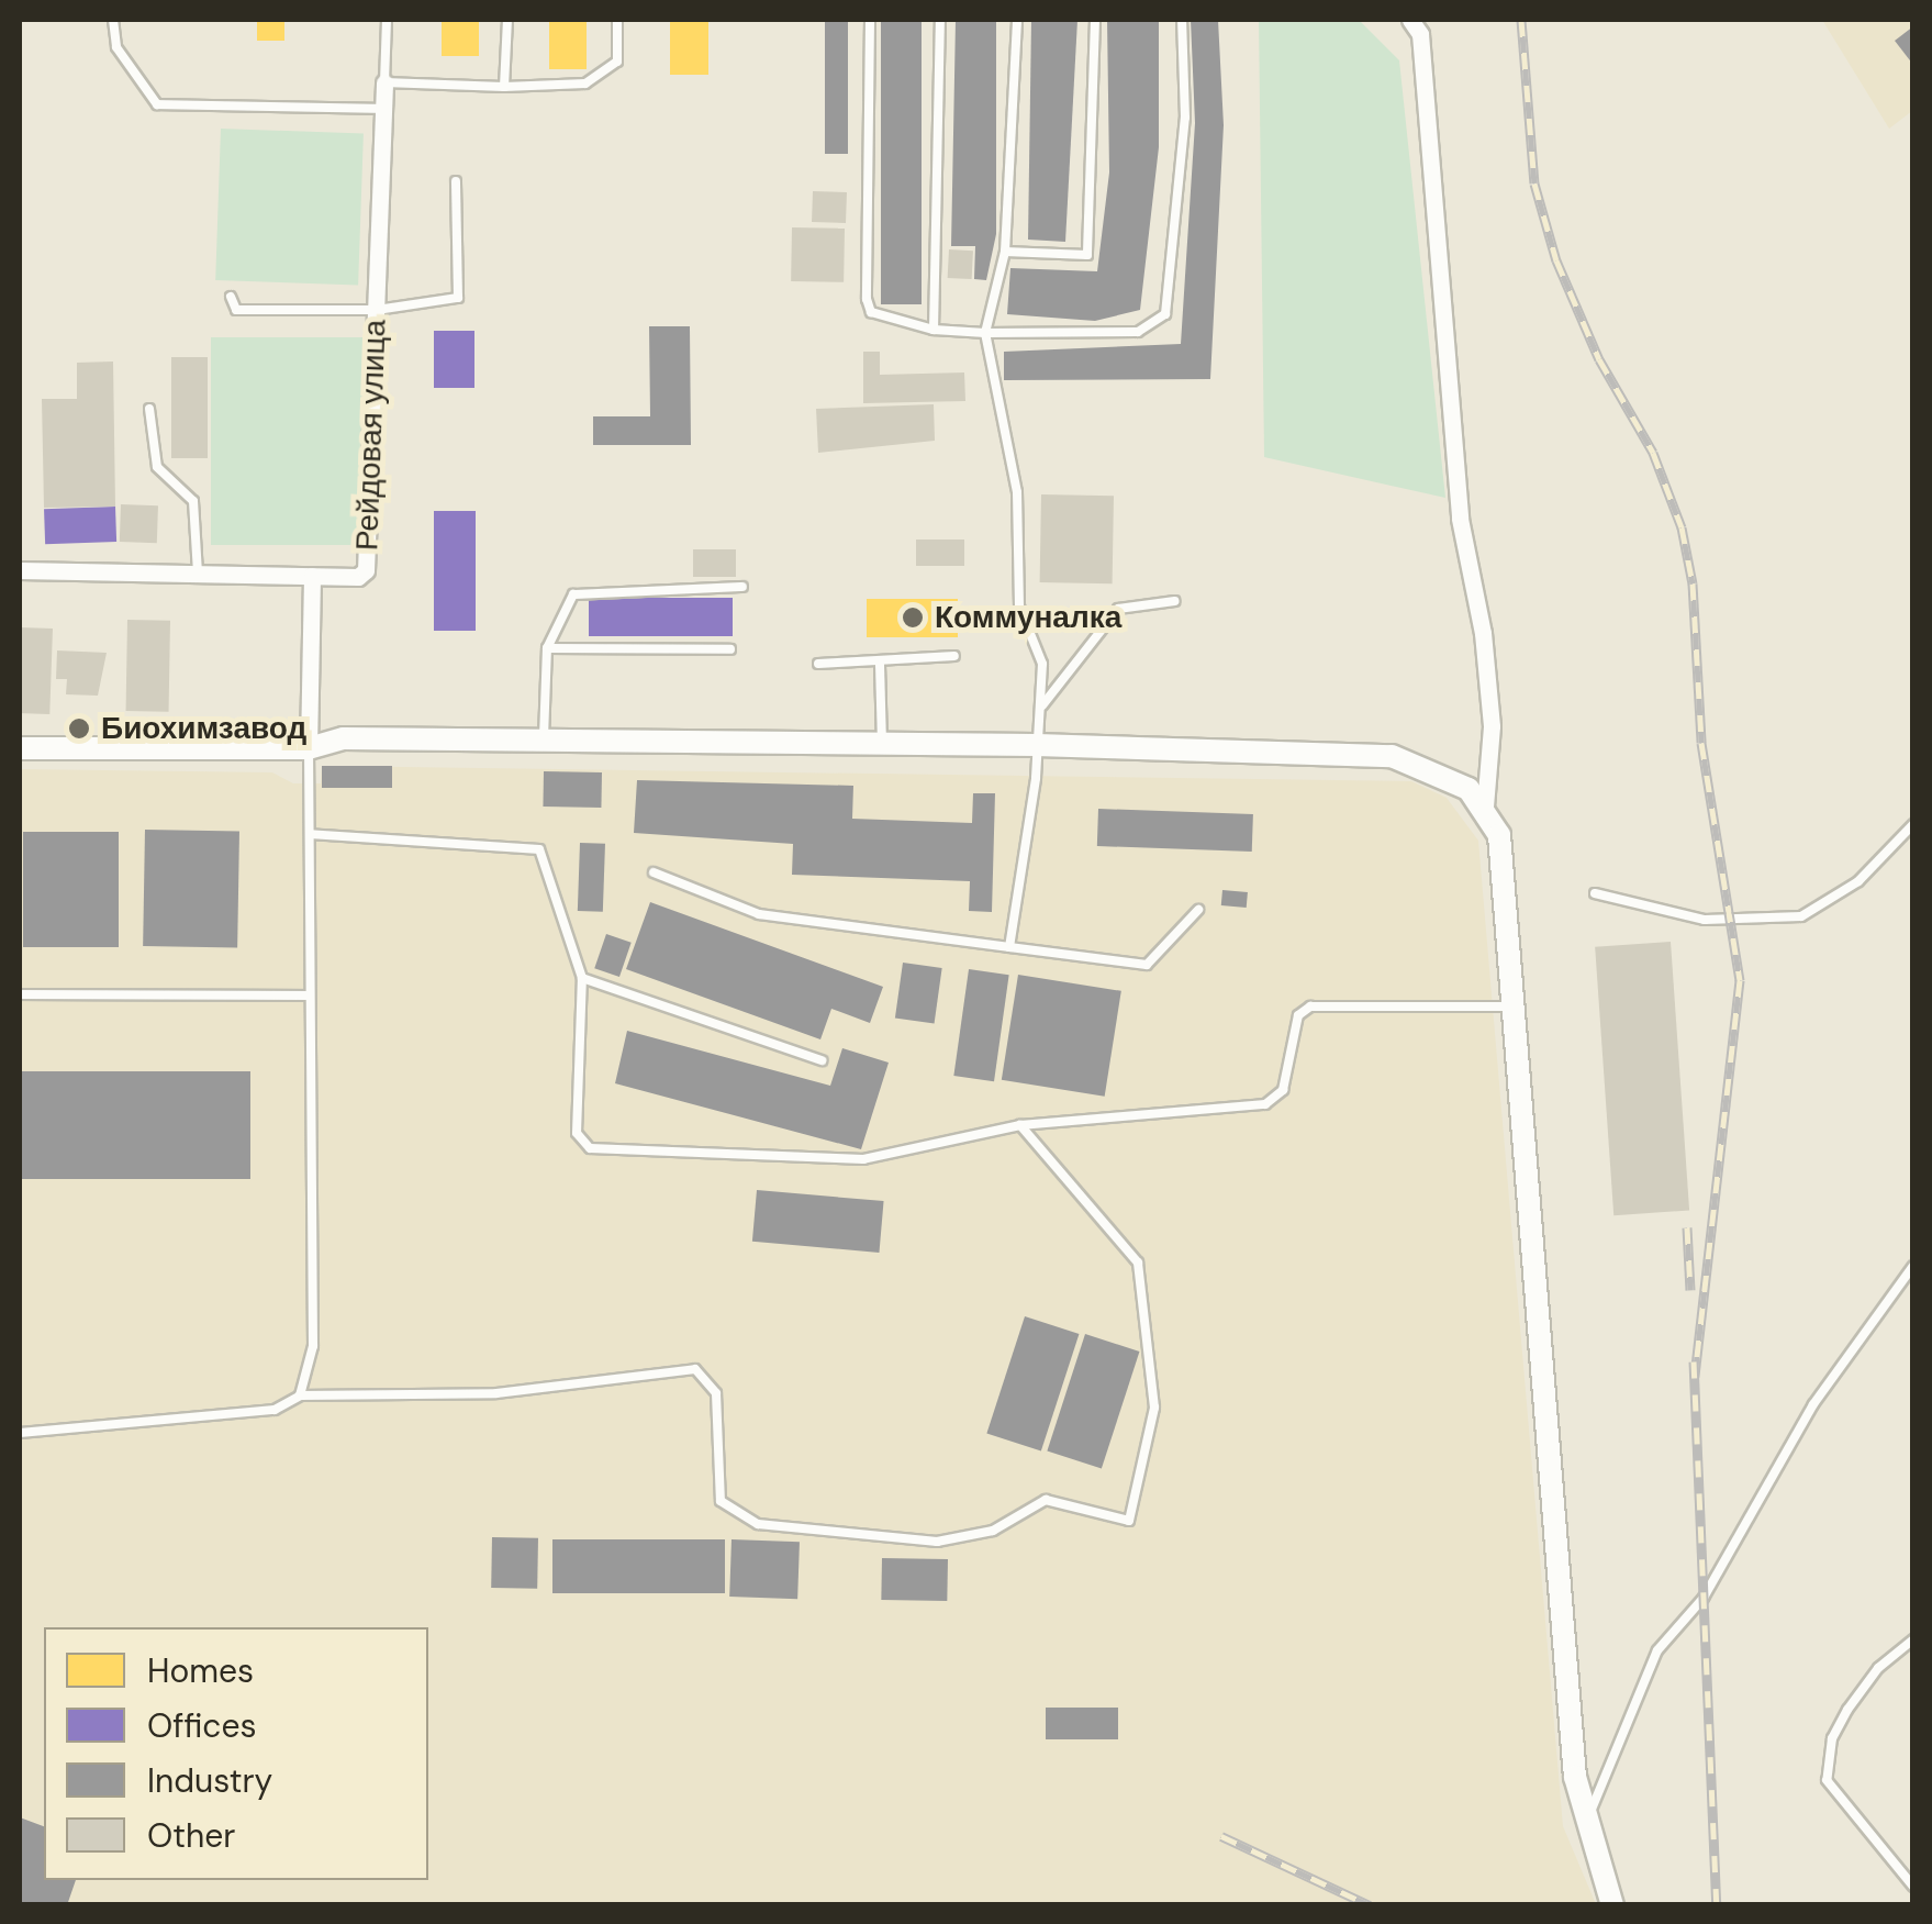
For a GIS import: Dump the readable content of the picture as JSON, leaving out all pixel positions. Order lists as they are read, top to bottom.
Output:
{
  "streets": {
    "street": ["Рейдовая улица"]
  },
  "places": ["Коммуналка", "Биохимзавод"],
  "legend": [
    "Homes",
    "Offices",
    "Industry",
    "Other"
  ]
}
